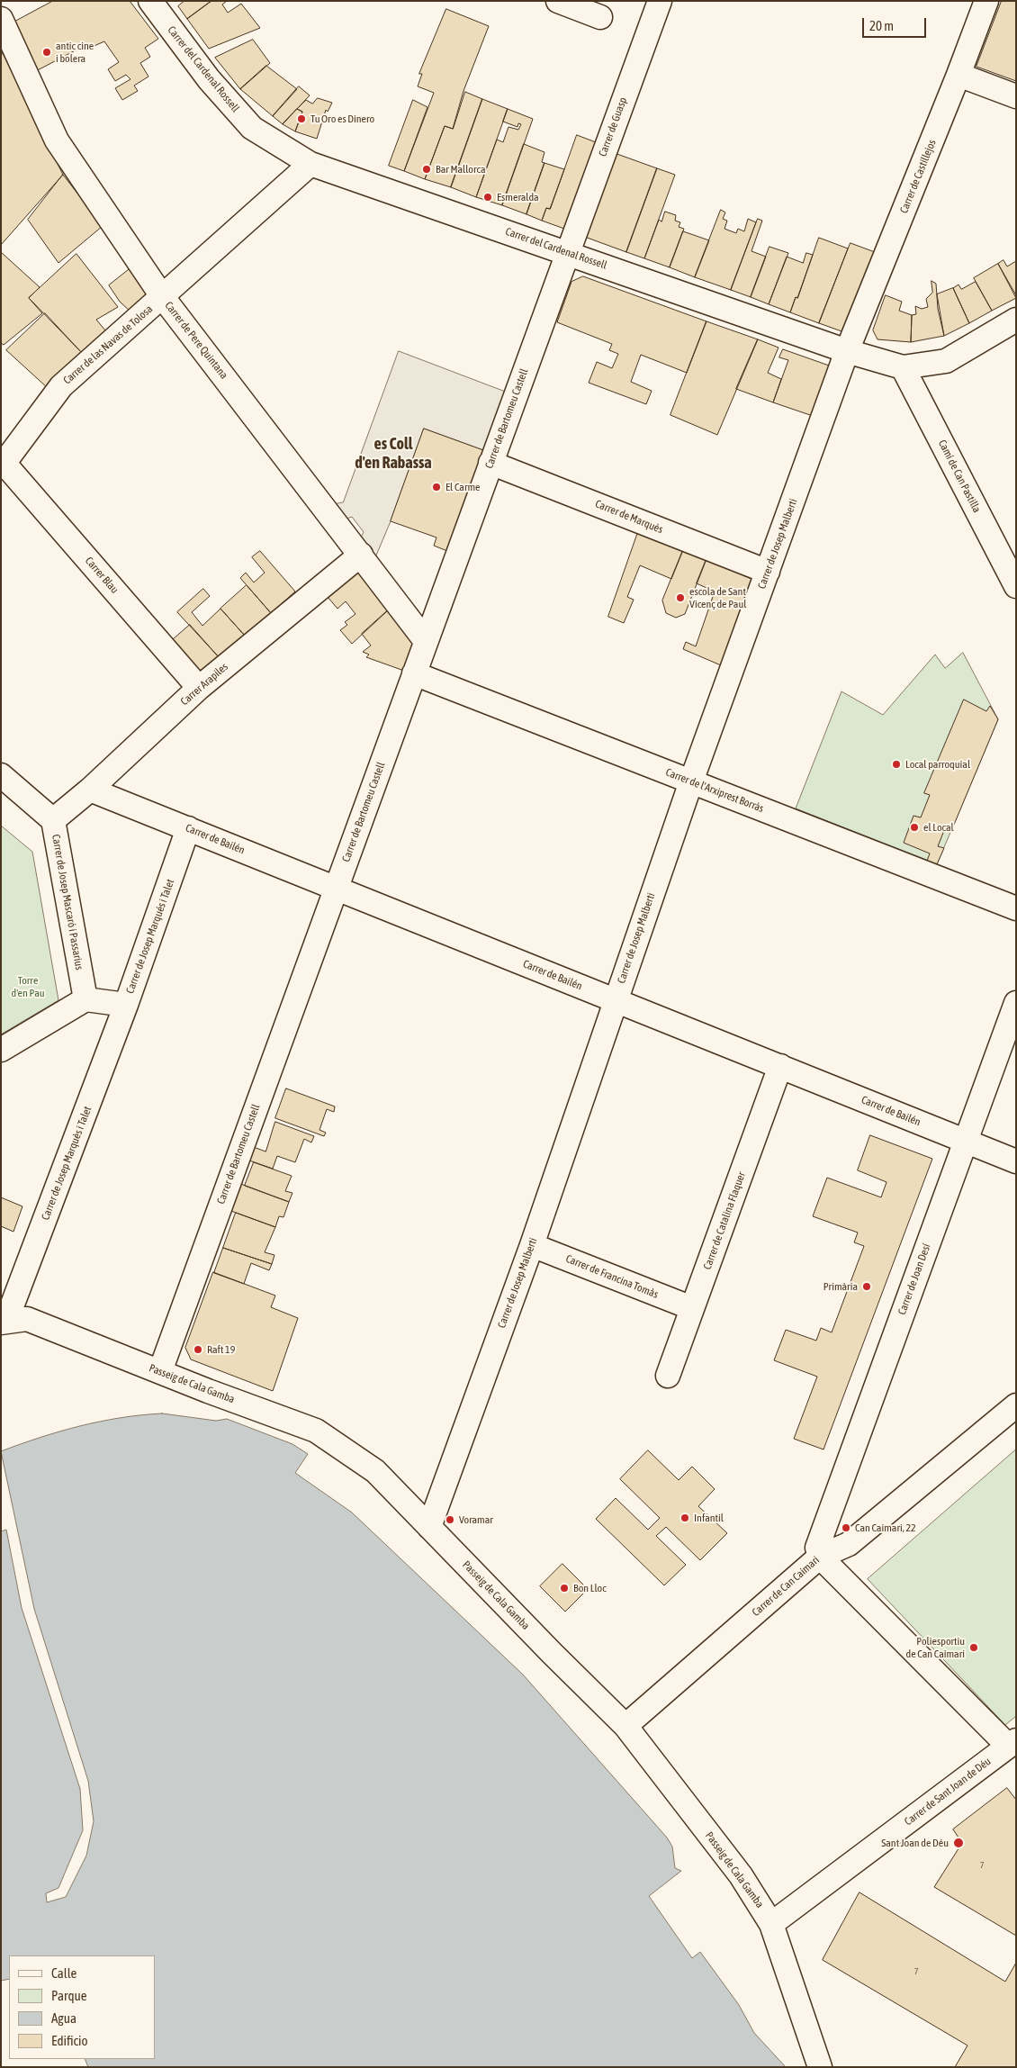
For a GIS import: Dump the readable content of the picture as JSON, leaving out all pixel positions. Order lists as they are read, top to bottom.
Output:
{
  "streets": {
    "street": [
      "Carrer del Cardenal Rossell",
      "Carrer de Guasp",
      "Carrer de Castillejos",
      "Carrer de Pere Quintana",
      "Carrer de las Navas de Tolosa",
      "Carrer de Bartomeu Castell",
      "Camí de Can Pastilla",
      "Carrer de Marquès",
      "Carrer de Josep Malberti",
      "Carrer Blau",
      "Carrer Arapiles",
      "Carrer de l'Arxiprest Borràs",
      "Carrer de Bailén",
      "Carrer de Josep Mascaró i Passarius",
      "Carrer de Josep Marqués i Talet",
      "Carrer de Josep Marquès i Talet",
      "Carrer de Catalina Flaquer",
      "Carrer de Francina Tomàs",
      "Carrer de Joan Desí",
      "Passeig de Cala Gamba",
      "Carrer de Can Caimari",
      "Carrer de Sant Joan de Déu"
    ]
  },
  "crossings": [
    ["Carrer del Cardenal Rossell", "Carrer de Guasp"],
    ["Carrer del Cardenal Rossell", "Carrer de Castillejos"],
    ["Carrer del Cardenal Rossell", "Carrer de las Navas de Tolosa"],
    ["Carrer del Cardenal Rossell", "Carrer de Bartomeu Castell"],
    ["Carrer del Cardenal Rossell", "Camí de Can Pastilla"],
    ["Carrer del Cardenal Rossell", "Carrer de Josep Malberti"],
    ["Carrer de Guasp", "Carrer de Bartomeu Castell"],
    ["Carrer de Castillejos", "Carrer de Josep Malberti"],
    ["Carrer de Pere Quintana", "Carrer de las Navas de Tolosa"],
    ["Carrer de Pere Quintana", "Carrer de Bartomeu Castell"],
    ["Carrer de Pere Quintana", "Carrer Arapiles"],
    ["Carrer de las Navas de Tolosa", "Carrer Blau"],
    ["Carrer de Bartomeu Castell", "Carrer de Marquès"],
    ["Carrer de Bartomeu Castell", "Carrer de l'Arxiprest Borràs"],
    ["Carrer de Bartomeu Castell", "Carrer de Bailén"],
    ["Carrer de Bartomeu Castell", "Passeig de Cala Gamba"],
    ["Carrer de Marquès", "Carrer de Josep Malberti"],
    ["Carrer de Josep Malberti", "Carrer de l'Arxiprest Borràs"],
    ["Carrer de Josep Malberti", "Carrer de Bailén"],
    ["Carrer de Josep Malberti", "Carrer de Francina Tomàs"],
    ["Carrer de Josep Malberti", "Passeig de Cala Gamba"],
    ["Carrer Blau", "Carrer Arapiles"],
    ["Carrer Arapiles", "Carrer de Bailén"],
    ["Carrer Arapiles", "Carrer de Josep Mascaró i Passarius"],
    ["Carrer de Bailén", "Carrer de Josep Marqués i Talet"],
    ["Carrer de Bailén", "Carrer de Catalina Flaquer"],
    ["Carrer de Bailén", "Carrer de Joan Desí"],
    ["Carrer de Josep Mascaró i Passarius", "Carrer de Josep Marqués i Talet"],
    ["Carrer de Josep Marqués i Talet", "Carrer de Josep Marquès i Talet"],
    ["Carrer de Josep Marquès i Talet", "Passeig de Cala Gamba"],
    ["Carrer de Catalina Flaquer", "Carrer de Francina Tomàs"],
    ["Carrer de Joan Desí", "Carrer de Can Caimari"],
    ["Passeig de Cala Gamba", "Carrer de Can Caimari"],
    ["Passeig de Cala Gamba", "Carrer de Sant Joan de Déu"]
  ],
  "districts": ["es Coll d'en Rabassa"],
  "parks": ["Torre d'en Pau"],
  "places": [
    "antic cine i bolera",
    "Tu Oro es Dinero",
    "Bar Mallorca",
    "Esmeralda",
    "El Carme",
    "escola de Sant Vicenç de Paul",
    "Local parroquial",
    "el Local",
    "Primària",
    "Raft 19",
    "Infantil",
    "Voramar",
    "Can Caimari, 22",
    "Bon Lloc",
    "Poliesportiu de Can Caimari",
    "Sant Joan de Déu"
  ],
  "house_numbers": ["7", "7"],
  "legend": [
    "Calle",
    "Parque",
    "Agua",
    "Edificio"
  ],
  "scale_bar": "20 m"
}
